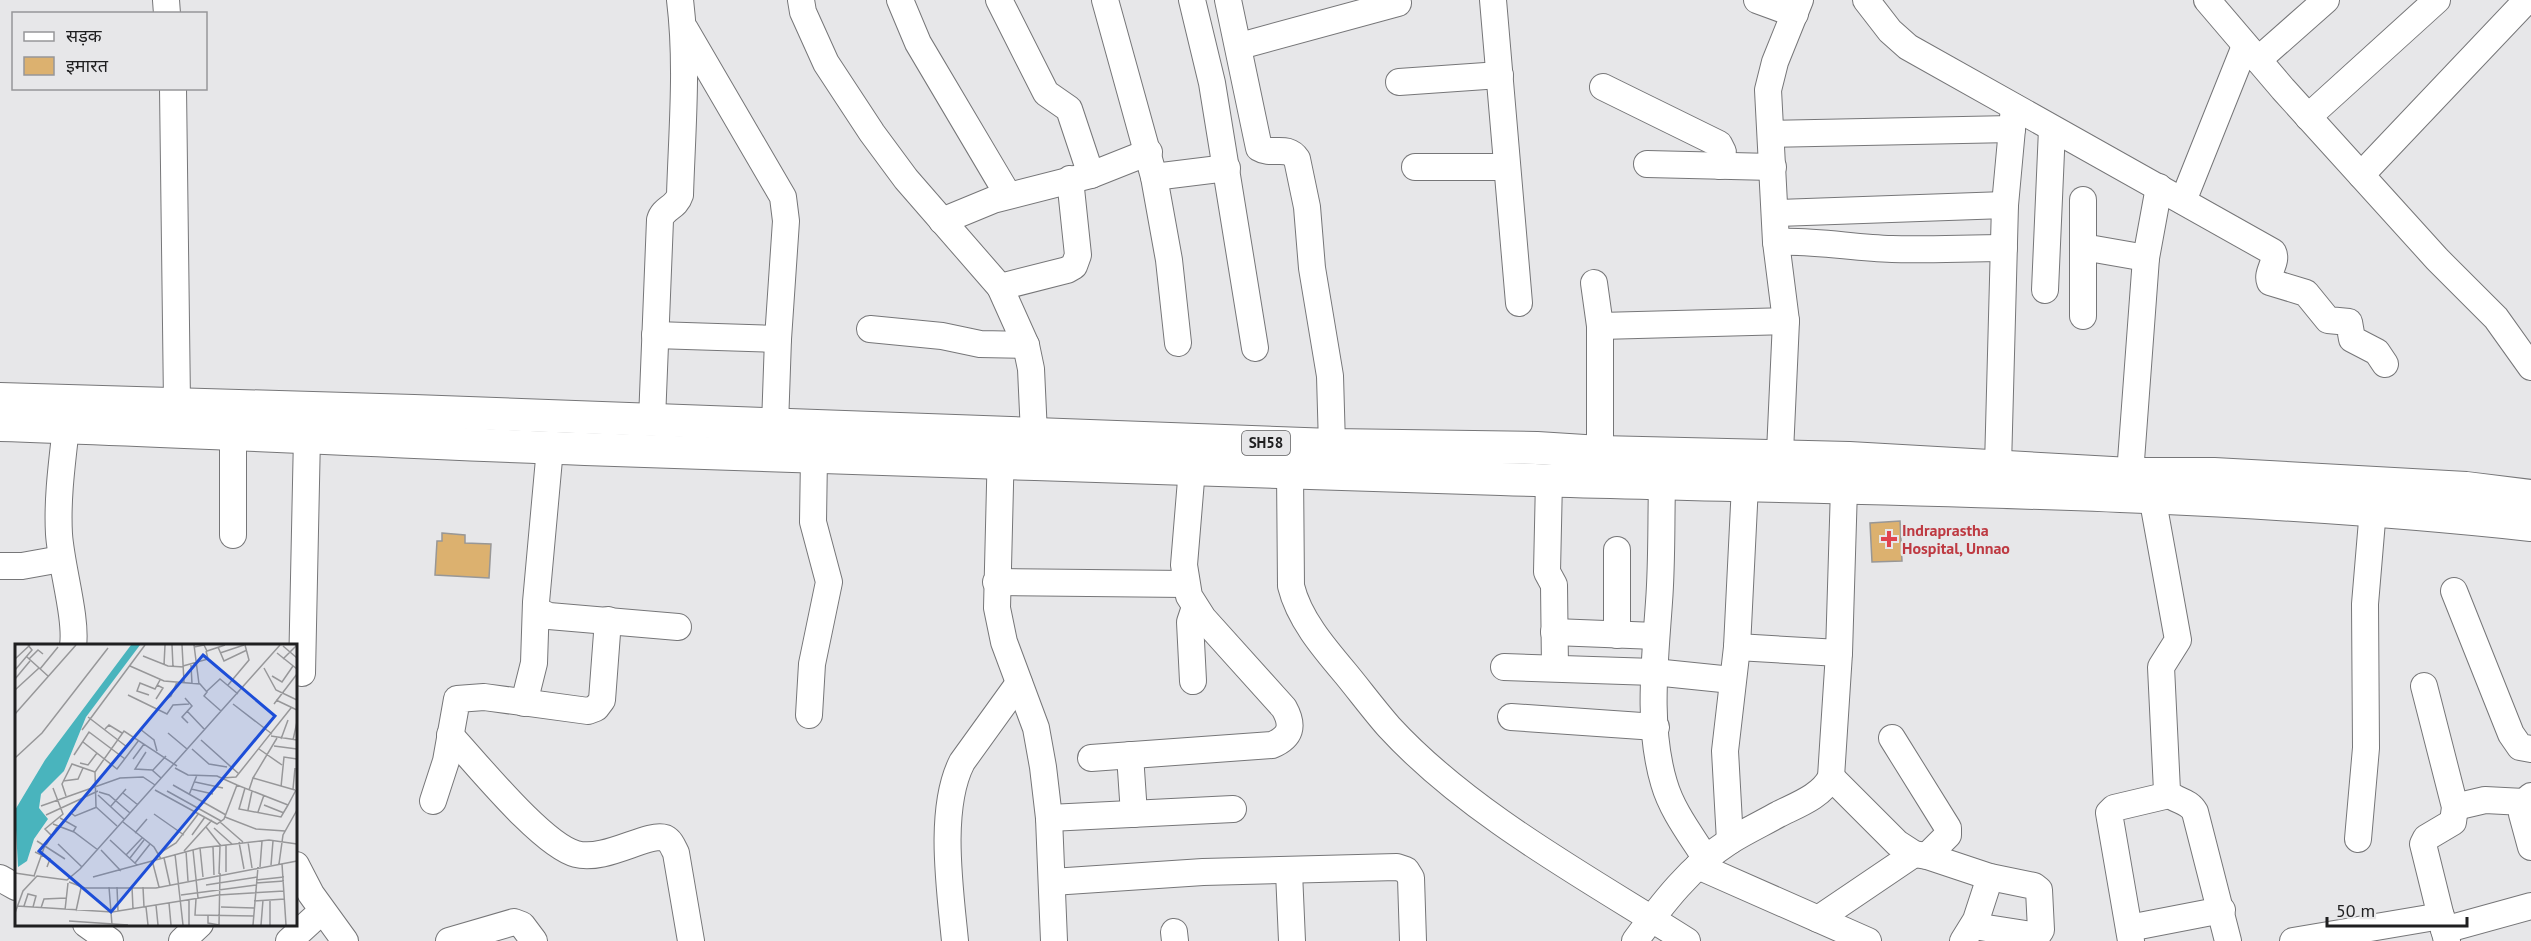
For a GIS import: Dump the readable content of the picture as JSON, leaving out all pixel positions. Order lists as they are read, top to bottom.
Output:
{
  "streets": {
    "main road": ["SH58"]
  },
  "places": {
    "health": ["Indraprastha Hospital, Unnao"]
  },
  "legend": ["सड़क", "इमारत"],
  "scale_bar": "50 m"
}
